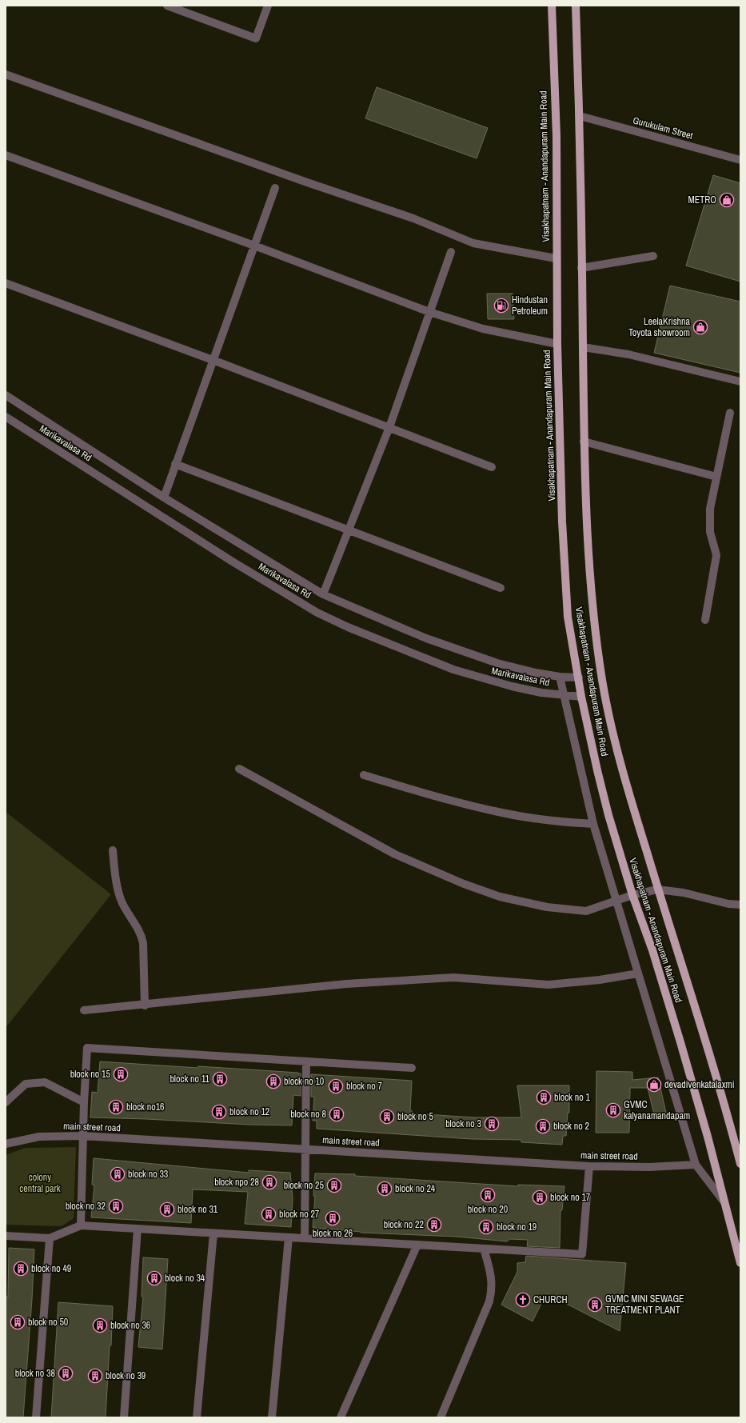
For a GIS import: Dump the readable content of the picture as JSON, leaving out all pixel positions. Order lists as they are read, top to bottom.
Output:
{
  "streets": {
    "main road": ["Visakhapatnam - Anandapuram Main Road"],
    "street": ["Gurukulam Street", "Marikavalasa Rd", "main street road"]
  },
  "crossings": [
    ["Gurukulam Street", "Visakhapatnam - Anandapuram Main Road"],
    ["Visakhapatnam - Anandapuram Main Road", "Marikavalasa Rd"]
  ],
  "parks": ["colony central park"],
  "places": {
    "shop": ["METRO", "LeelaKrishna Toyota showroom", "devadivenkatalaxmi"],
    "fuel station": ["Hindustan Petroleum"],
    "building": [
      "block no 15",
      "block no 11",
      "block no 10",
      "block no 7",
      "block no 1",
      "block no16",
      "GVMC kalyanamandapam",
      "block no 12",
      "block no 8",
      "block no 5",
      "block no 3",
      "block no 2",
      "block no 33",
      "block npo 28",
      "block no 25",
      "block no 24",
      "block no 20",
      "block no 17",
      "block no 32",
      "block no 31",
      "block no 27",
      "block no 26",
      "block no 22",
      "block no 19",
      "block no 49",
      "block no 34",
      "GVMC MINI SEWAGE TREATMENT PLANT",
      "block no 50",
      "block no 36",
      "block no 38",
      "block no 39"
    ],
    "church": ["CHURCH"]
  }
}
